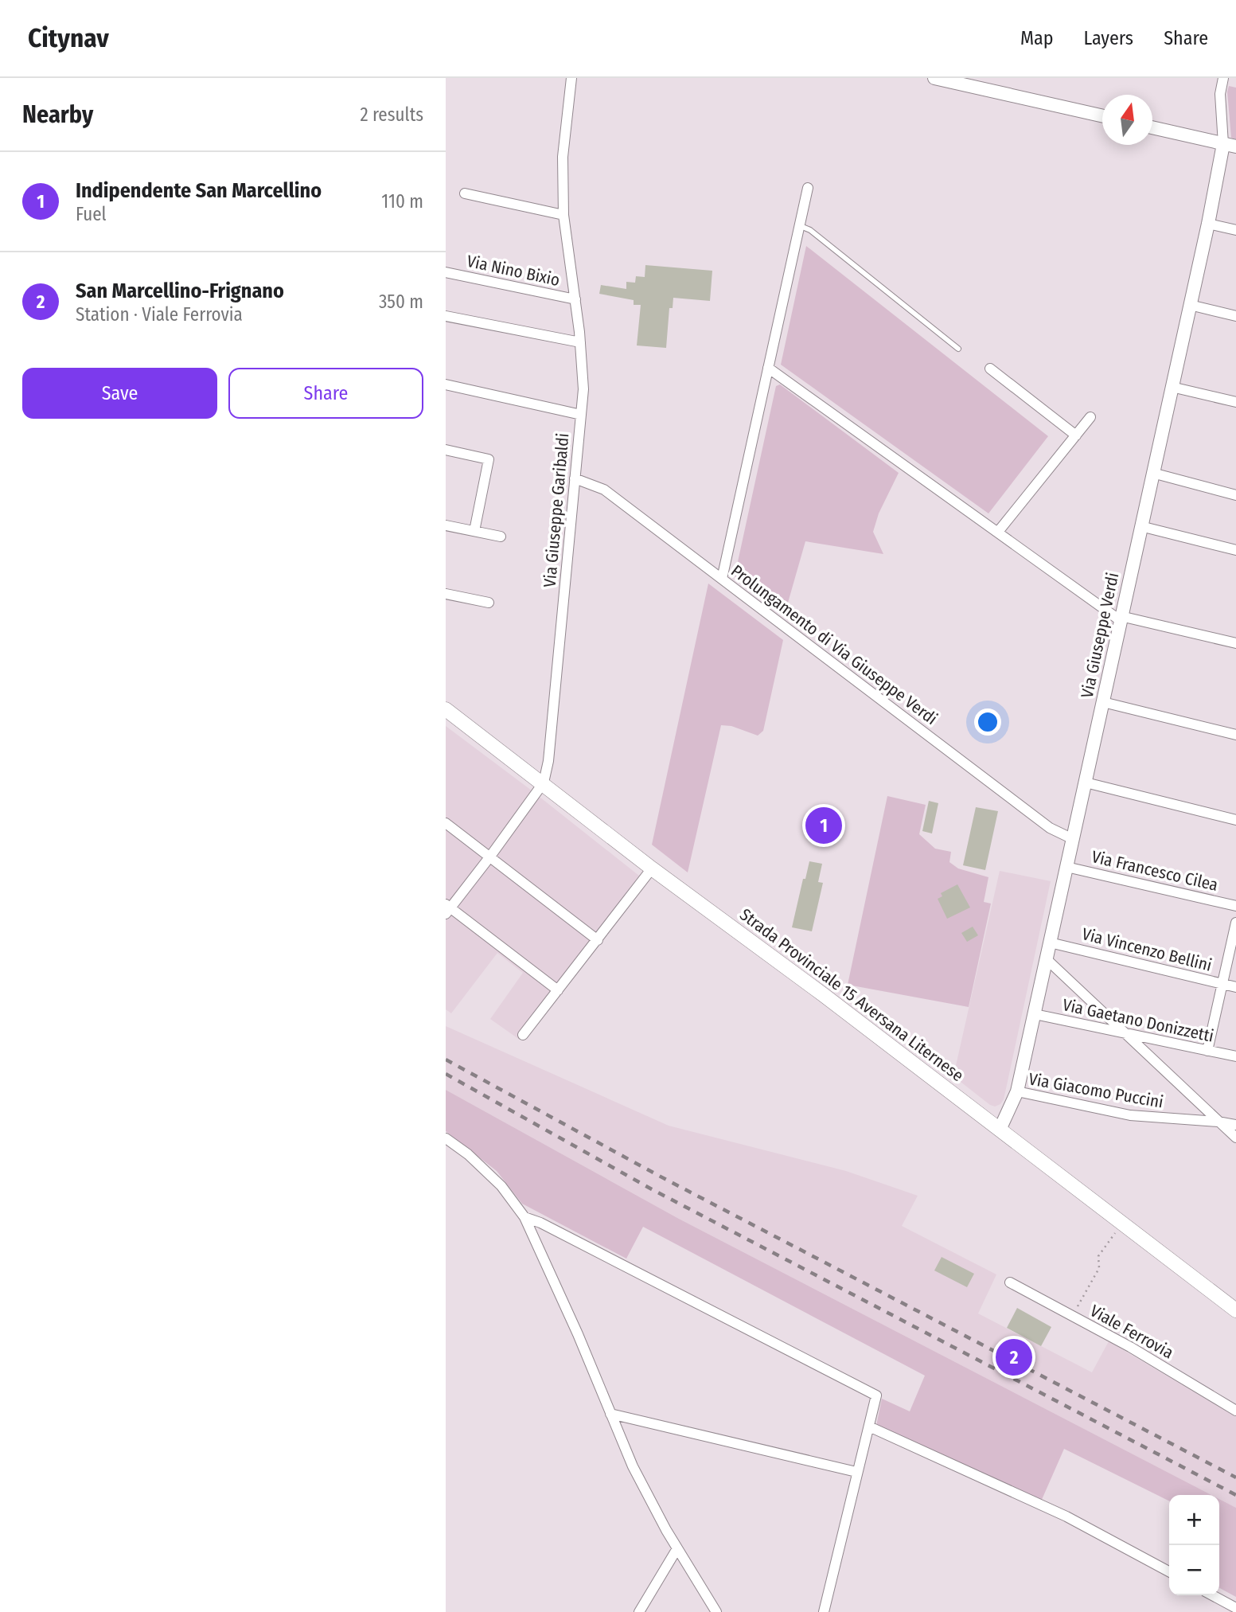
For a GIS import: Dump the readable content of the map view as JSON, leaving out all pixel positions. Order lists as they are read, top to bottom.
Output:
{
  "streets": {
    "main road": ["Strada Provinciale 15 Aversana Liternese"],
    "street": [
      "Via Nino Bixio",
      "Via Giuseppe Garibaldi",
      "Via Giuseppe Verdi",
      "Prolungamento di Via Giuseppe Verdi",
      "Via Francesco Cilea",
      "Via Vincenzo Bellini",
      "Via Gaetano Donizzetti",
      "Via Giacomo Puccini",
      "Viale Ferrovia"
    ]
  },
  "crossings": [
    ["Via Nino Bixio", "Via Giuseppe Garibaldi"],
    ["Via Giuseppe Garibaldi", "Prolungamento di Via Giuseppe Verdi"],
    ["Via Giuseppe Garibaldi", "Strada Provinciale 15 Aversana Liternese"],
    ["Via Giuseppe Verdi", "Prolungamento di Via Giuseppe Verdi"],
    ["Via Giuseppe Verdi", "Via Francesco Cilea"],
    ["Via Giuseppe Verdi", "Via Vincenzo Bellini"],
    ["Via Giuseppe Verdi", "Strada Provinciale 15 Aversana Liternese"],
    ["Via Giuseppe Verdi", "Via Gaetano Donizzetti"],
    ["Via Giuseppe Verdi", "Via Giacomo Puccini"]
  ],
  "north": "top",
  "page": {
    "header": "Citynav",
    "nav": ["Map", "Layers", "Share"],
    "heading": ["Nearby", "2 results"],
    "list": [
      {
        "mark": "1",
        "name": "Indipendente San Marcellino",
        "note": "Fuel",
        "value": "110 m"
      },
      {
        "mark": "2",
        "name": "San Marcellino-Frignano",
        "note": "Station · Viale Ferrovia",
        "value": "350 m"
      }
    ],
    "buttons": ["Save", "Share"],
    "pins": ["1", "2"],
    "map_buttons": ["+", "−"]
  }
}
